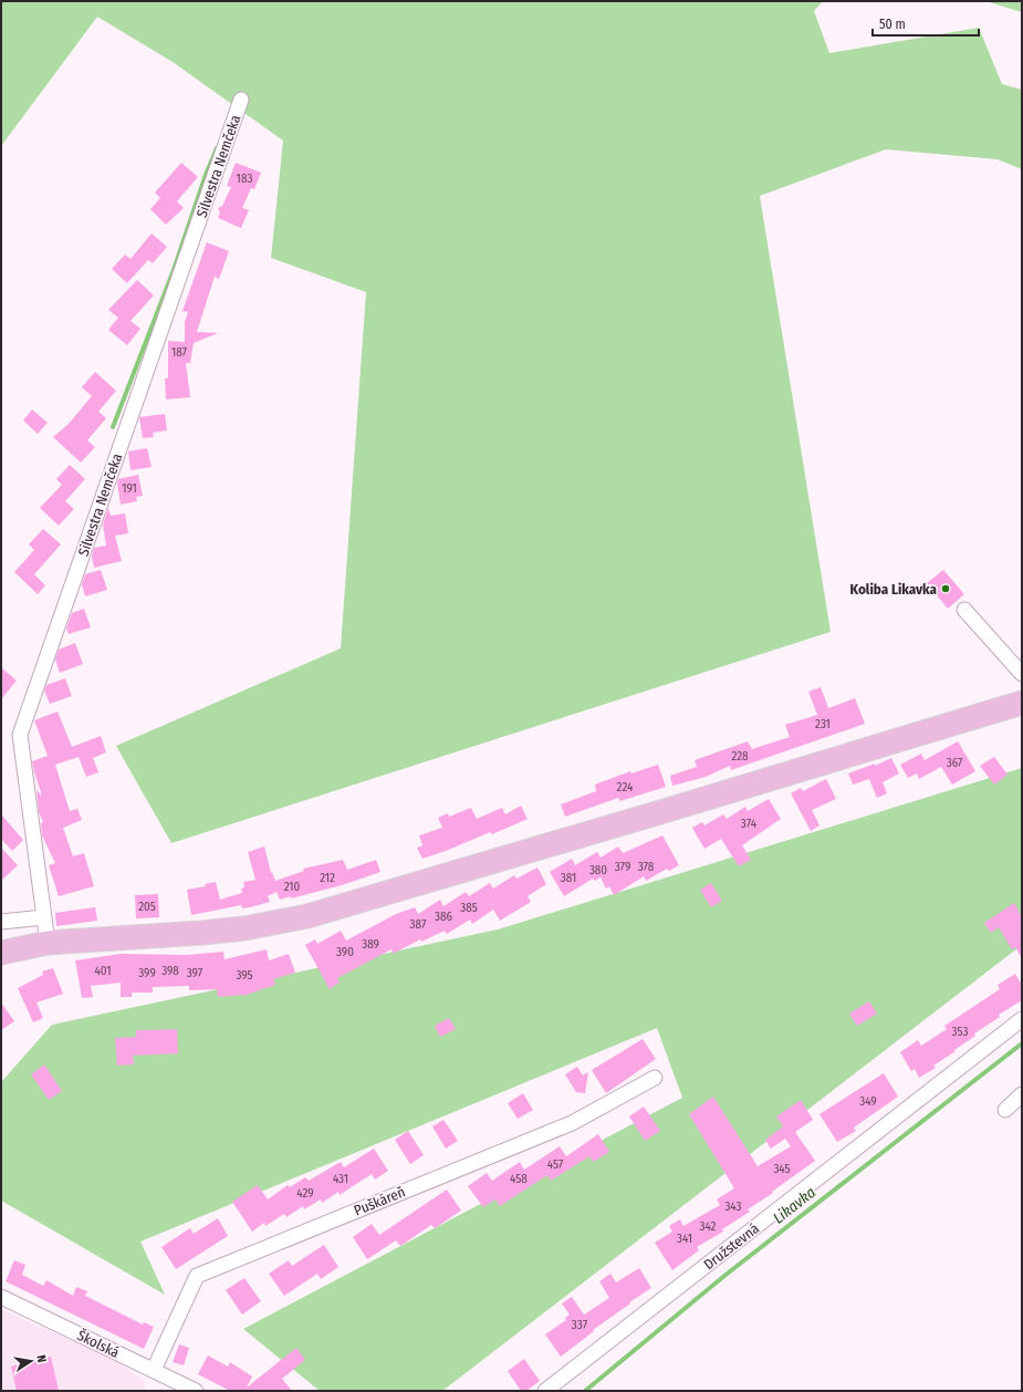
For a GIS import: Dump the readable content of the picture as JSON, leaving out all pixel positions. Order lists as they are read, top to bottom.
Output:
{
  "streets": {
    "street": [
      "Silvestra Nemčeka",
      "Puškáreň",
      "Družstevná",
      "Školská"
    ]
  },
  "crossings": [
    ["Puškáreň", "Školská"]
  ],
  "water": ["Likavka"],
  "places": ["Koliba Likavka"],
  "house_numbers": [
    "183",
    "187",
    "191",
    "231",
    "228",
    "367",
    "224",
    "374",
    "379",
    "378",
    "380",
    "212",
    "381",
    "210",
    "205",
    "385",
    "386",
    "387",
    "389",
    "390",
    "401",
    "398",
    "399",
    "397",
    "395",
    "353",
    "349",
    "457",
    "345",
    "431",
    "458",
    "429",
    "343",
    "342",
    "341",
    "337"
  ],
  "scale_bar": "50 m",
  "north": "right"
}
